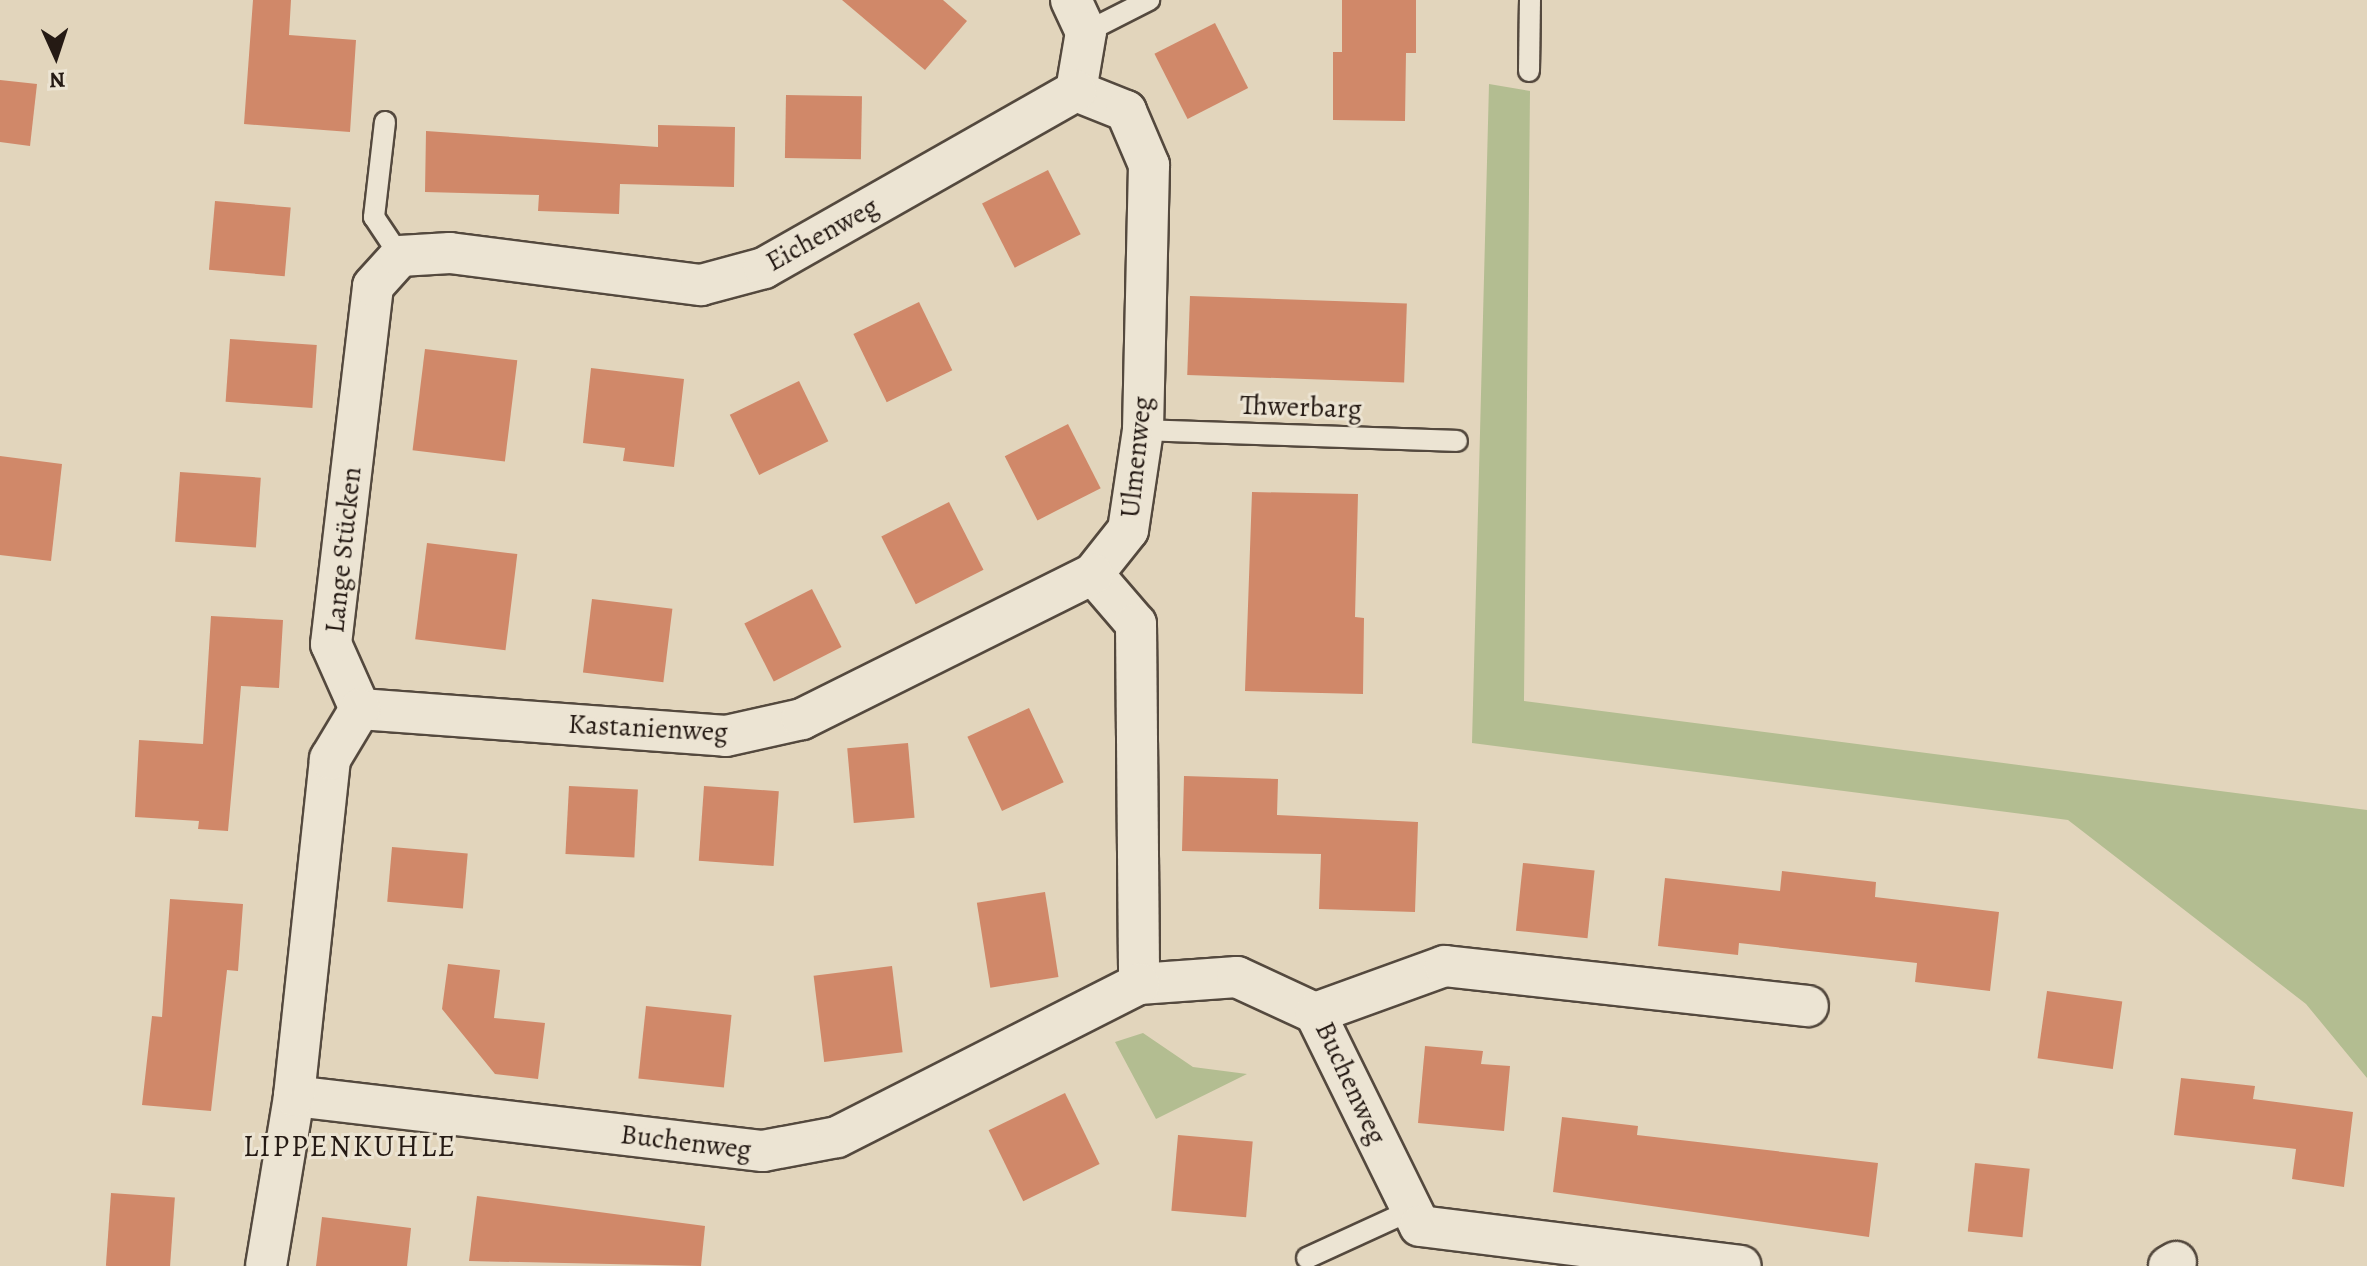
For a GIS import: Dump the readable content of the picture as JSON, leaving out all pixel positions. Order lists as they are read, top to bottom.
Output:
{
  "streets": {
    "street": [
      "Eichenweg",
      "Ulmenweg",
      "Lange Stücken",
      "Kastanienweg",
      "Buchenweg"
    ],
    "lane": ["Thwerbarg"]
  },
  "crossings": [
    ["Eichenweg", "Ulmenweg"],
    ["Eichenweg", "Lange Stücken"],
    ["Thwerbarg", "Ulmenweg"],
    ["Ulmenweg", "Kastanienweg"],
    ["Lange Stücken", "Kastanienweg"]
  ],
  "districts": ["LIPPENKUHLE"],
  "north": "bottom"
}
